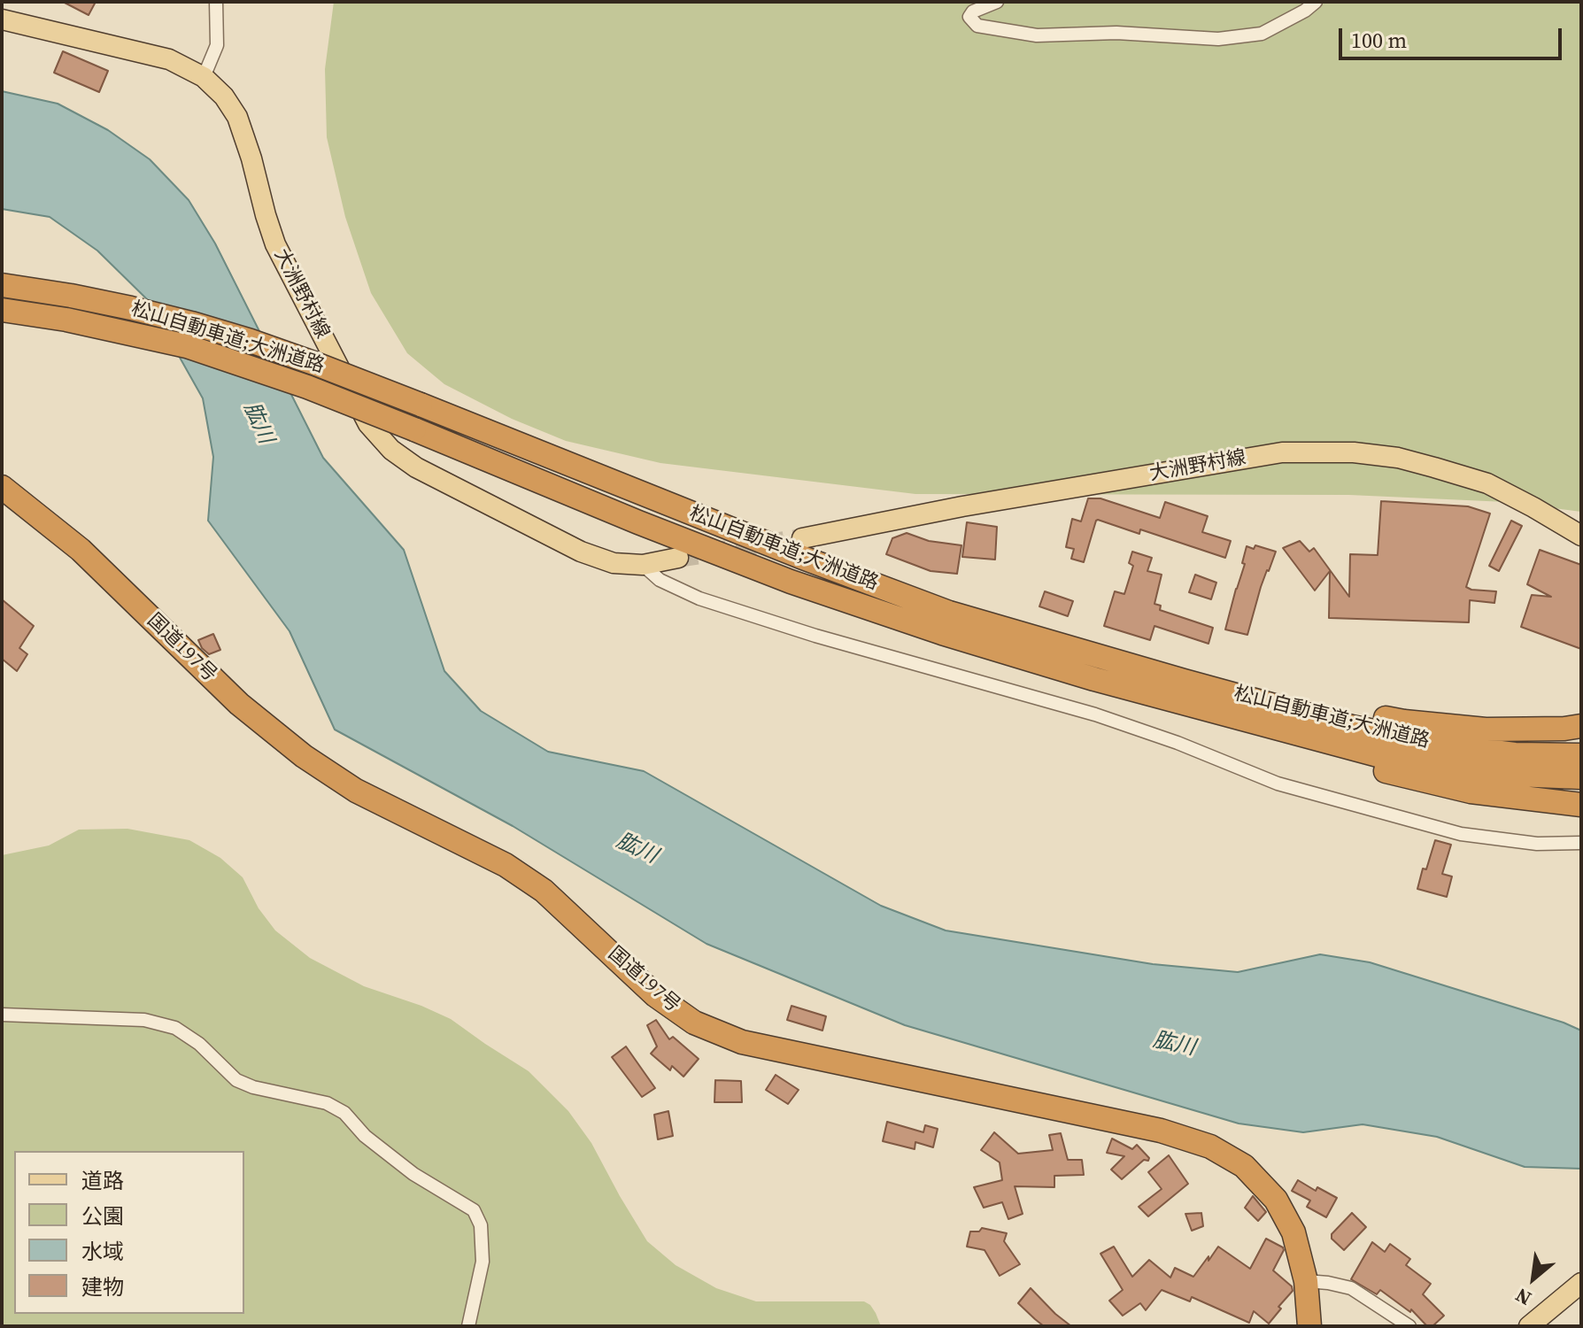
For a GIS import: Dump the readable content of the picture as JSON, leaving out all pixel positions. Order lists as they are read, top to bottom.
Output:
{
  "streets": {
    "highway": ["松山自動車道;大洲道路", "国道197号"],
    "main road": ["大洲野村線"]
  },
  "water": ["肱川"],
  "legend": [
    "道路",
    "公園",
    "水域",
    "建物"
  ],
  "scale_bar": "100 m",
  "north": "bottom left"
}
